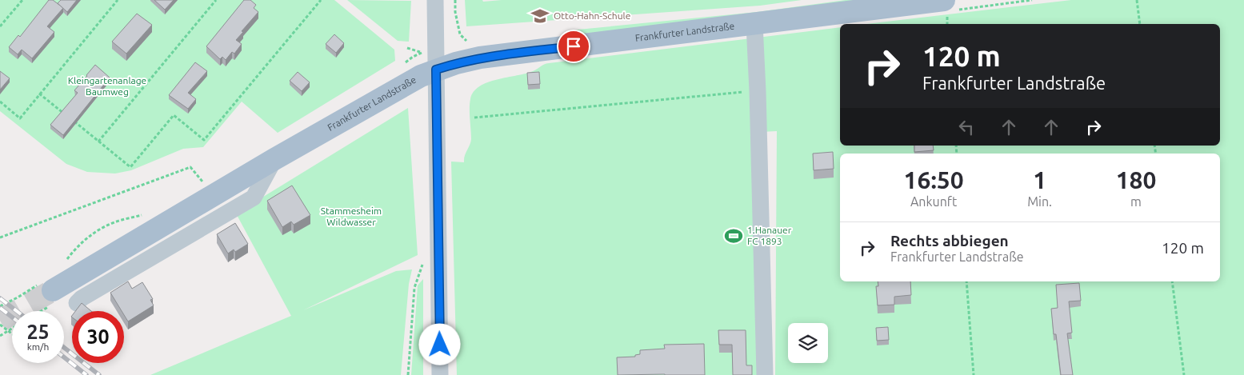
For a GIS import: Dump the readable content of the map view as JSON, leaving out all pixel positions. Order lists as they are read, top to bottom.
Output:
{
  "streets": {
    "main road": ["Frankfurter Landstraße"]
  },
  "parks": ["Kleingartenanlage Baumweg", "Stammesheim Wildwasser"],
  "places": {
    "school or university": ["Otto-Hahn-Schule"],
    "sports": ["1.Hanauer FC 1893"]
  },
  "page": {
    "turn": ["120 m", "Frankfurter Landstraße"],
    "eta": [
      "16:50",
      "Ankunft",
      "1",
      "Min.",
      "180",
      "m"
    ],
    "list": [
      {
        "name": "Rechts abbiegen",
        "note": "Frankfurter Landstraße",
        "value": "120 m"
      }
    ],
    "speed": "25 km/h",
    "limit": "30"
  }
}
